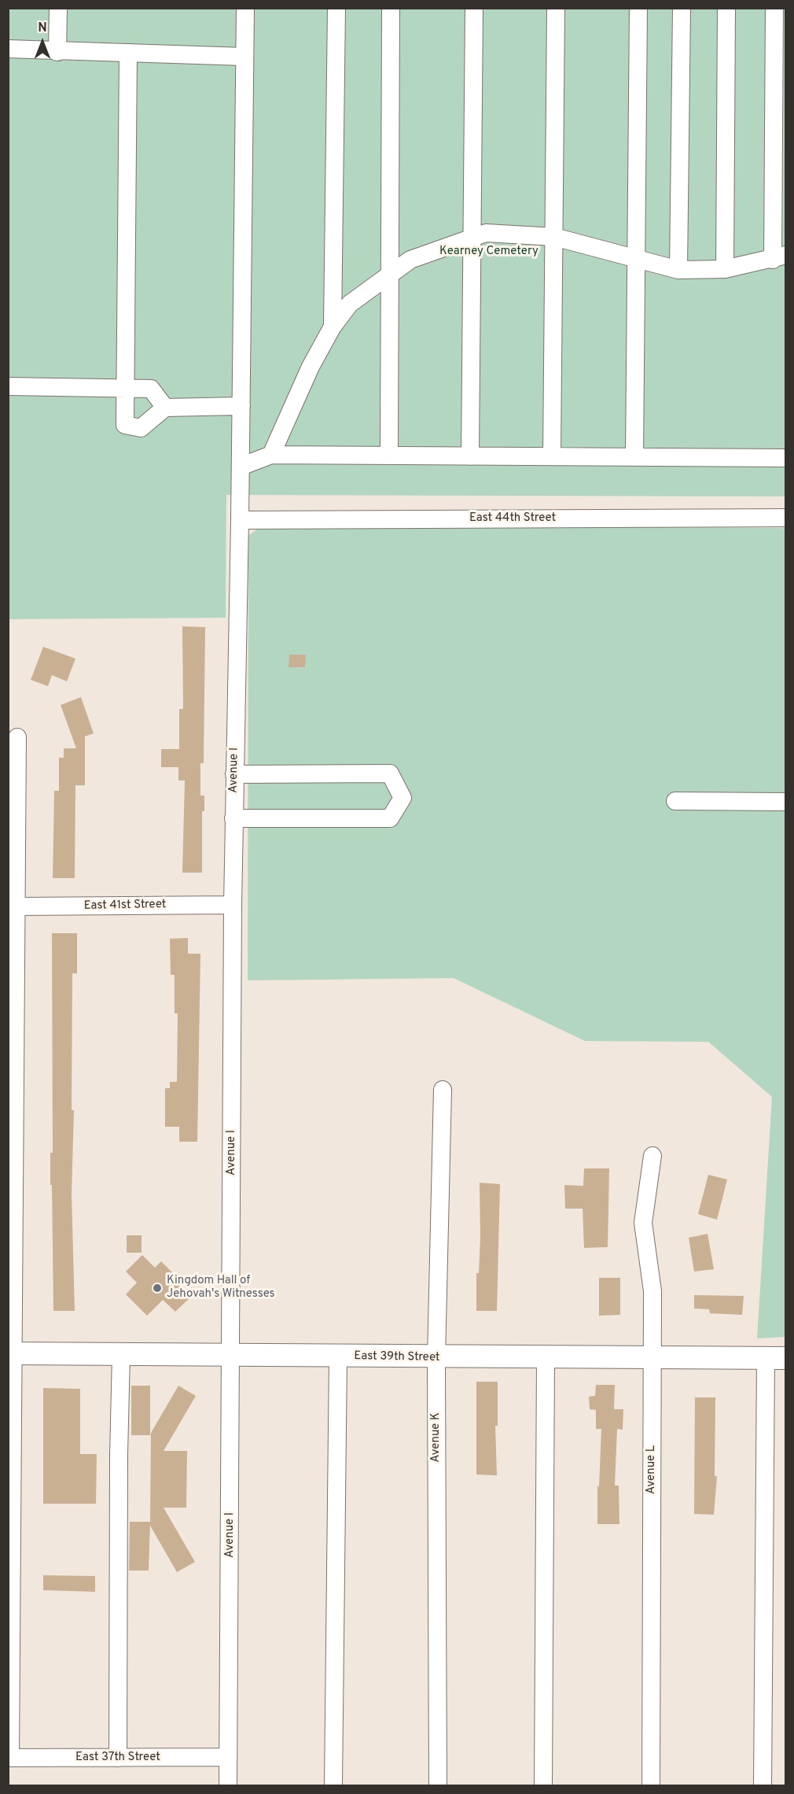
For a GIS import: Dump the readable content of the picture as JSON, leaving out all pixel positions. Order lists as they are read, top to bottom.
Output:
{
  "streets": {
    "main road": ["East 39th Street"],
    "street": [
      "East 44th Street",
      "Avenue I",
      "East 41st Street",
      "Avenue K",
      "Avenue L",
      "East 37th Street"
    ]
  },
  "crossings": [
    ["East 44th Street", "Avenue I"],
    ["Avenue I", "East 41st Street"],
    ["Avenue I", "East 39th Street"],
    ["Avenue I", "East 37th Street"],
    ["East 39th Street", "Avenue K"],
    ["East 39th Street", "Avenue L"]
  ],
  "parks": ["Kearney Cemetery"],
  "places": ["Kingdom Hall of Jehovah's Witnesses"],
  "north": "top"
}
